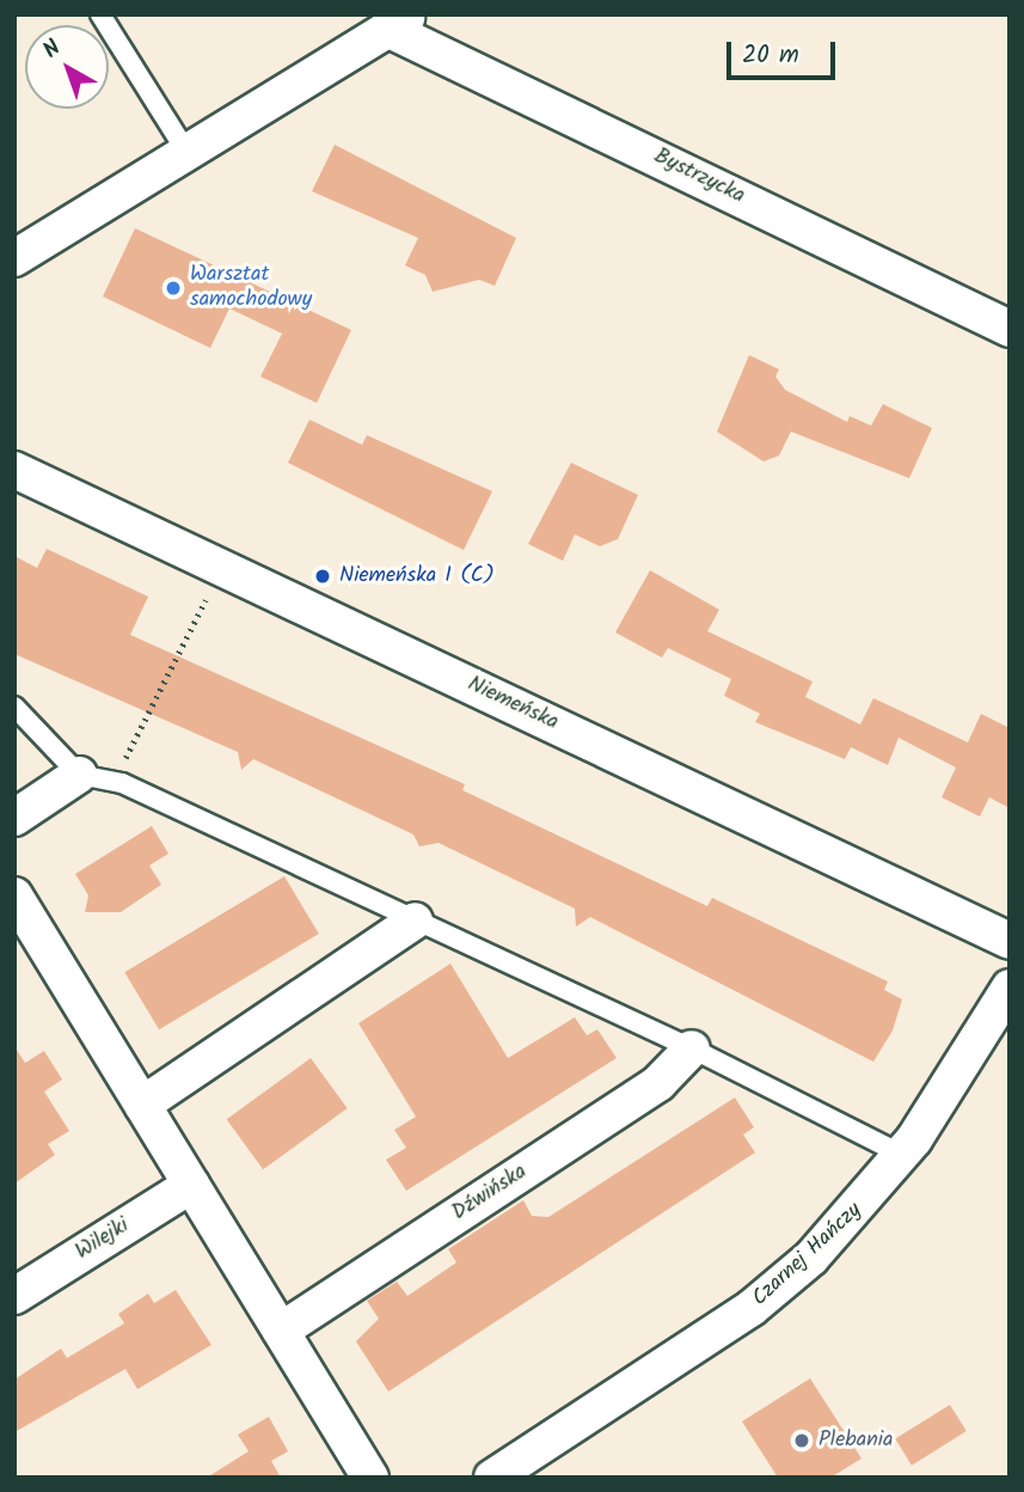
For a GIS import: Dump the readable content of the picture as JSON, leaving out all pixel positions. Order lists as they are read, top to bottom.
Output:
{
  "streets": {
    "street": [
      "Bystrzycka",
      "Niemeńska",
      "Dźwińska",
      "Wilejki",
      "Czarnej Hańczy"
    ]
  },
  "places": ["Warsztat samochodowy", "Niemeńska I (C)", "Plebania"],
  "scale_bar": "20 m",
  "north": "top left"
}
